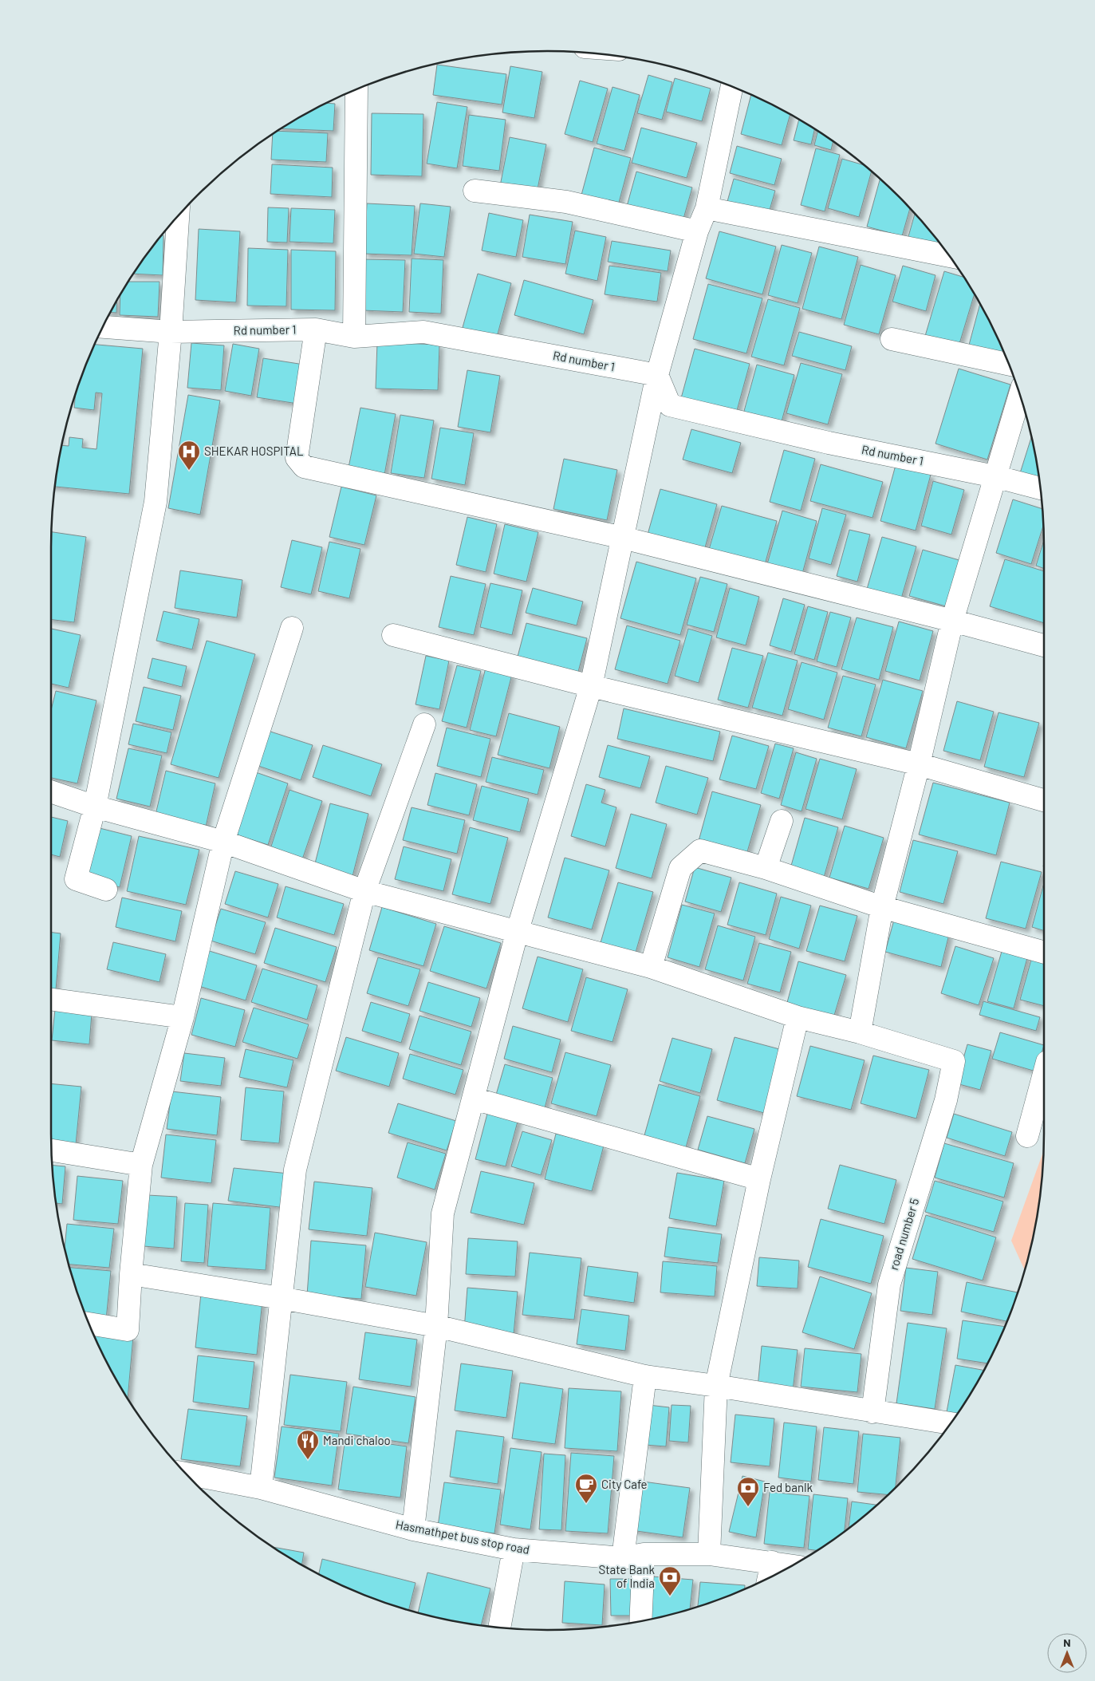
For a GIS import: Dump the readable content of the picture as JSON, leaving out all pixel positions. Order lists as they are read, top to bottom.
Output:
{
  "streets": {
    "street": ["Rd number 1", "road number 5", "Hasmathpet bus stop road"]
  },
  "places": {
    "hospital": ["SHEKAR HOSPITAL"],
    "restaurant": ["Mandi chaloo"],
    "cafe": ["City Cafe"],
    "bank": ["Fed banlk", "State Bank of India"]
  },
  "north": "top"
}
